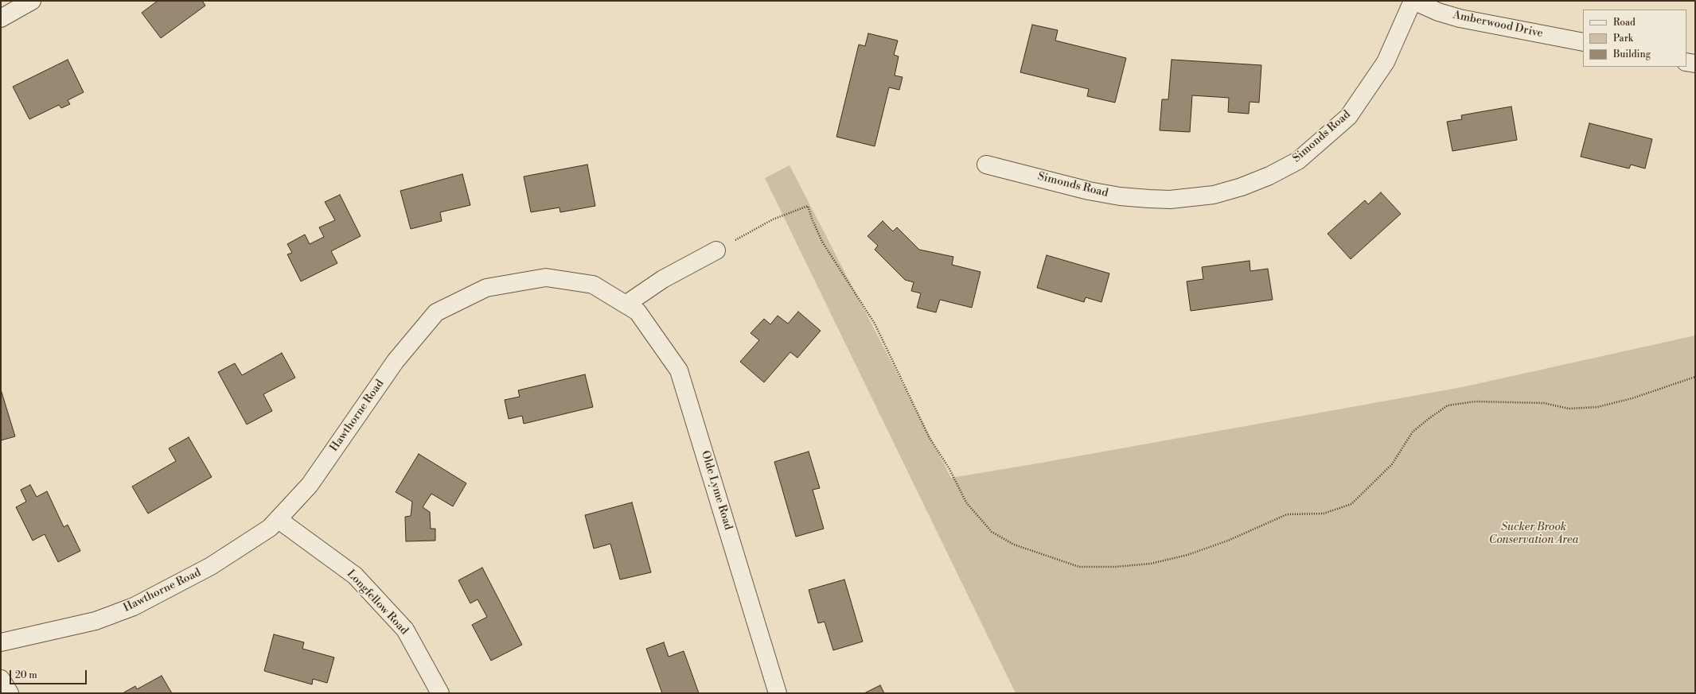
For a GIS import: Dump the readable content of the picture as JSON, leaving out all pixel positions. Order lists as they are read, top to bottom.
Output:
{
  "streets": {
    "street": [
      "Amberwood Drive",
      "Simonds Road",
      "Hawthorne Road",
      "Olde Lyme Road",
      "Longfellow Road"
    ]
  },
  "crossings": [
    ["Amberwood Drive", "Simonds Road"],
    ["Hawthorne Road", "Olde Lyme Road"],
    ["Hawthorne Road", "Longfellow Road"]
  ],
  "parks": ["Sucker Brook Conservation Area"],
  "legend": ["Road", "Park", "Building"],
  "scale_bar": "20 m"
}
